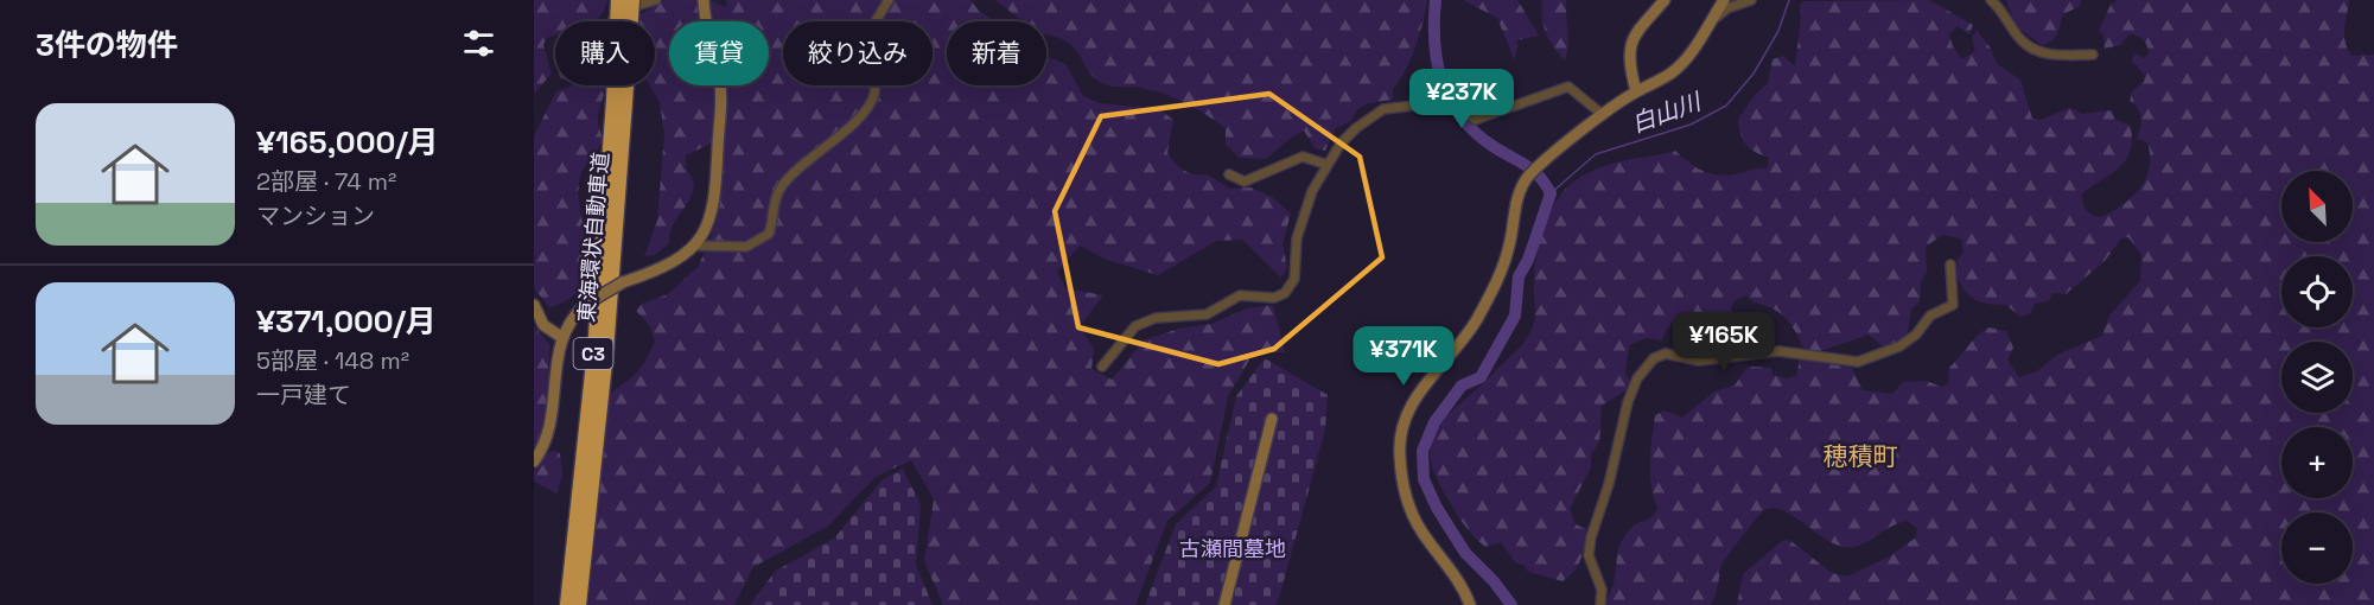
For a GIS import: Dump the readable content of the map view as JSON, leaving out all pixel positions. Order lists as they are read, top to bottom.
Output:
{
  "streets": {
    "highway": ["東海環状自動車道", "C3"]
  },
  "districts": ["穂積町"],
  "water": ["白山川"],
  "parks": ["古瀬間墓地"],
  "north": "top left",
  "page": {
    "heading": "3件の物件",
    "chip": [
      "購入",
      "賃貸",
      "絞り込み",
      "新着"
    ],
    "price": ["¥237K", "¥165K", "¥371K"],
    "list": [
      {
        "name": "¥165,000/月",
        "note": "2部屋 · 74 m² · マンション"
      },
      {
        "name": "¥371,000/月",
        "note": "5部屋 · 148 m² · 一戸建て"
      }
    ],
    "map_buttons": ["+", "−"]
  }
}
